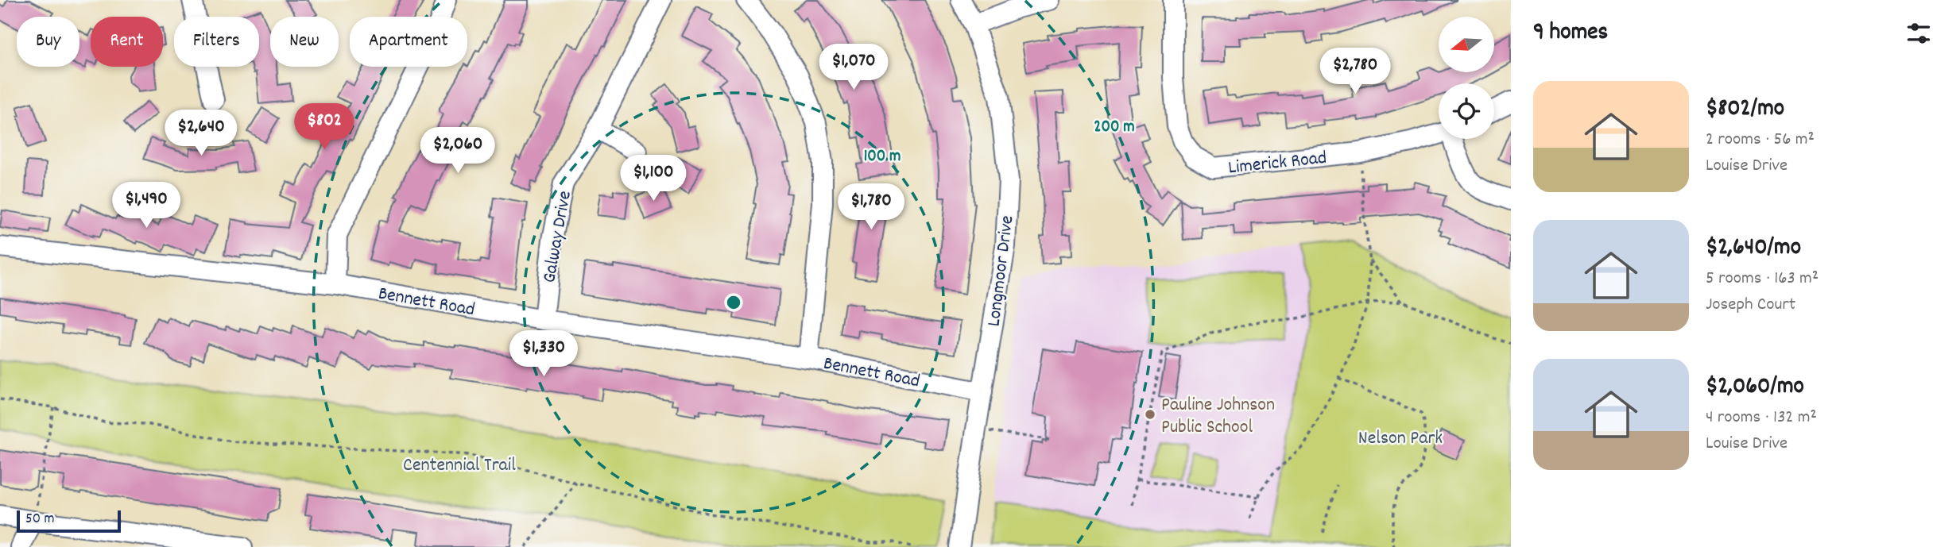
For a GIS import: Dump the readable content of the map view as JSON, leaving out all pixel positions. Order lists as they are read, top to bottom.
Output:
{
  "streets": {
    "street": [
      "Limerick Road",
      "Galway Drive",
      "Longmoor Drive",
      "Bennett Road"
    ]
  },
  "crossings": [
    ["Galway Drive", "Bennett Road"],
    ["Longmoor Drive", "Bennett Road"]
  ],
  "parks": ["Nelson Park", "Centennial Trail"],
  "places": ["Pauline Johnson Public School"],
  "scale_bar": "50 m",
  "north": "left",
  "page": {
    "heading": "9 homes",
    "chip": [
      "Buy",
      "Rent",
      "Filters",
      "New",
      "Apartment"
    ],
    "price": [
      "$1,070",
      "$2,780",
      "$802",
      "$2,640",
      "$2,060",
      "$1,100",
      "$1,490",
      "$1,780",
      "$1,330"
    ],
    "list": [
      {
        "name": "$802/mo",
        "note": "2 rooms · 56 m² · Louise Drive"
      },
      {
        "name": "$2,640/mo",
        "note": "5 rooms · 163 m² · Joseph Court"
      },
      {
        "name": "$2,060/mo",
        "note": "4 rooms · 132 m² · Louise Drive"
      }
    ],
    "scale": "50 m"
  },
  "rings": ["200 m", "100 m"]
}
